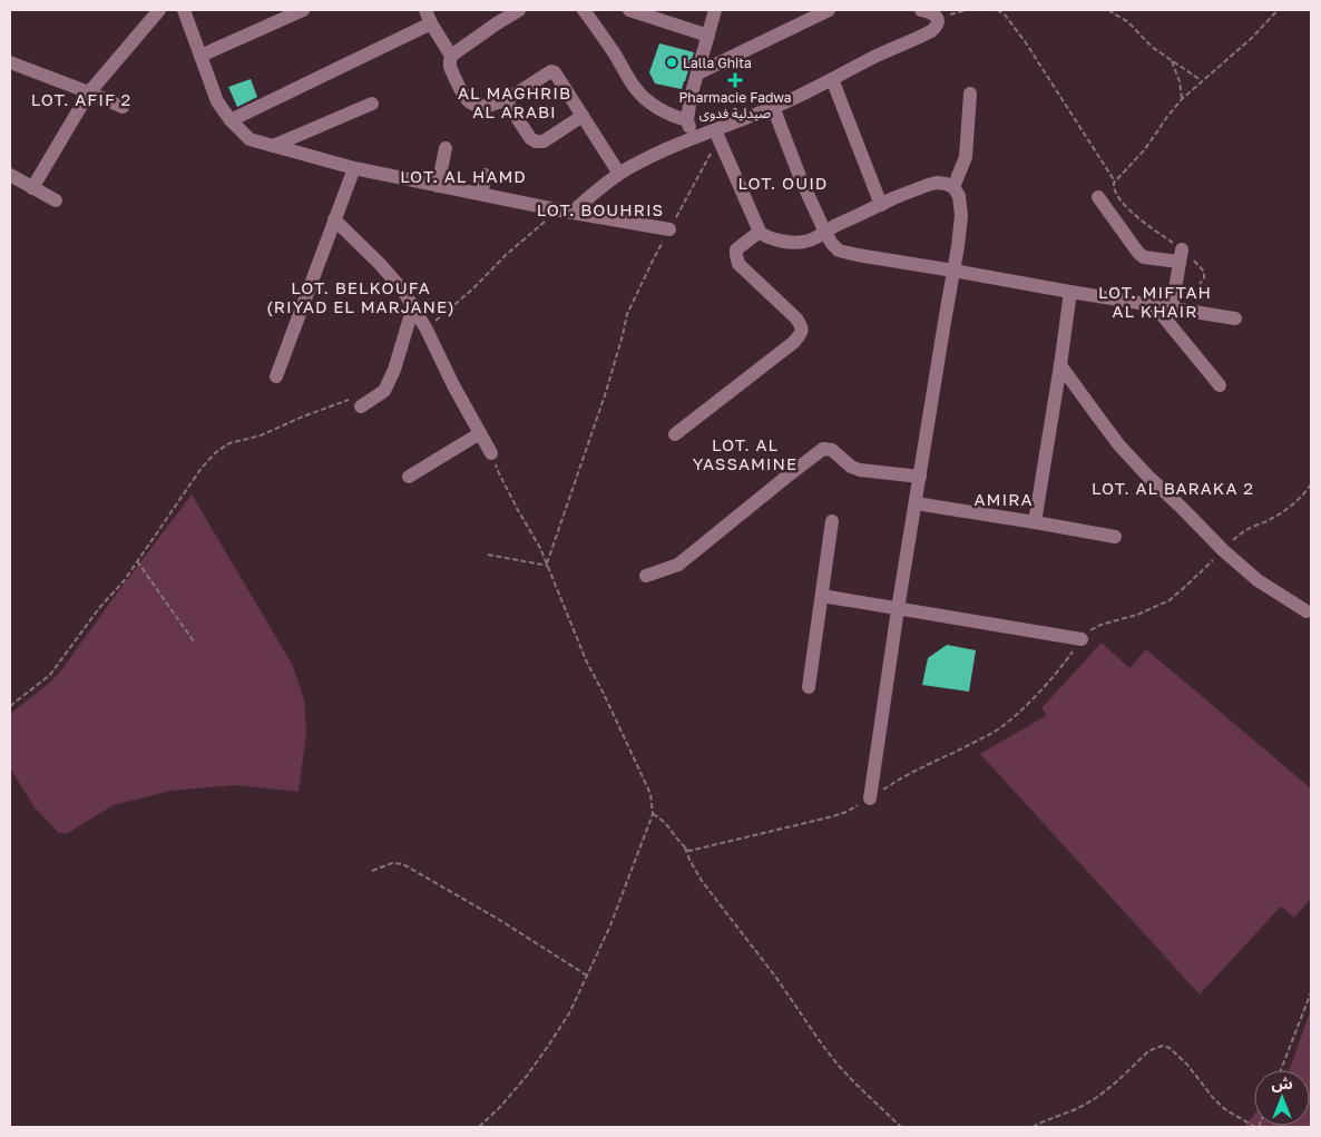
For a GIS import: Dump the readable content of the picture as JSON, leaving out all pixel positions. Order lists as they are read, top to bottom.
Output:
{
  "districts": [
    "AL MAGHRIB AL ARABI",
    "LOT. AFIF 2",
    "LOT. AL HAMD",
    "LOT. OUID",
    "LOT. BOUHRIS",
    "LOT. BELKOUFA (RIYAD EL MARJANE)",
    "LOT. MIFTAH AL KHAIR",
    "LOT. AL YASSAMINE",
    "LOT. AL BARAKA 2",
    "AMIRA"
  ],
  "places": {
    "other": ["Lalla Ghita"],
    "health": ["Pharmacie Fadwa صيدلية فدوى"]
  },
  "north": "top"
}
